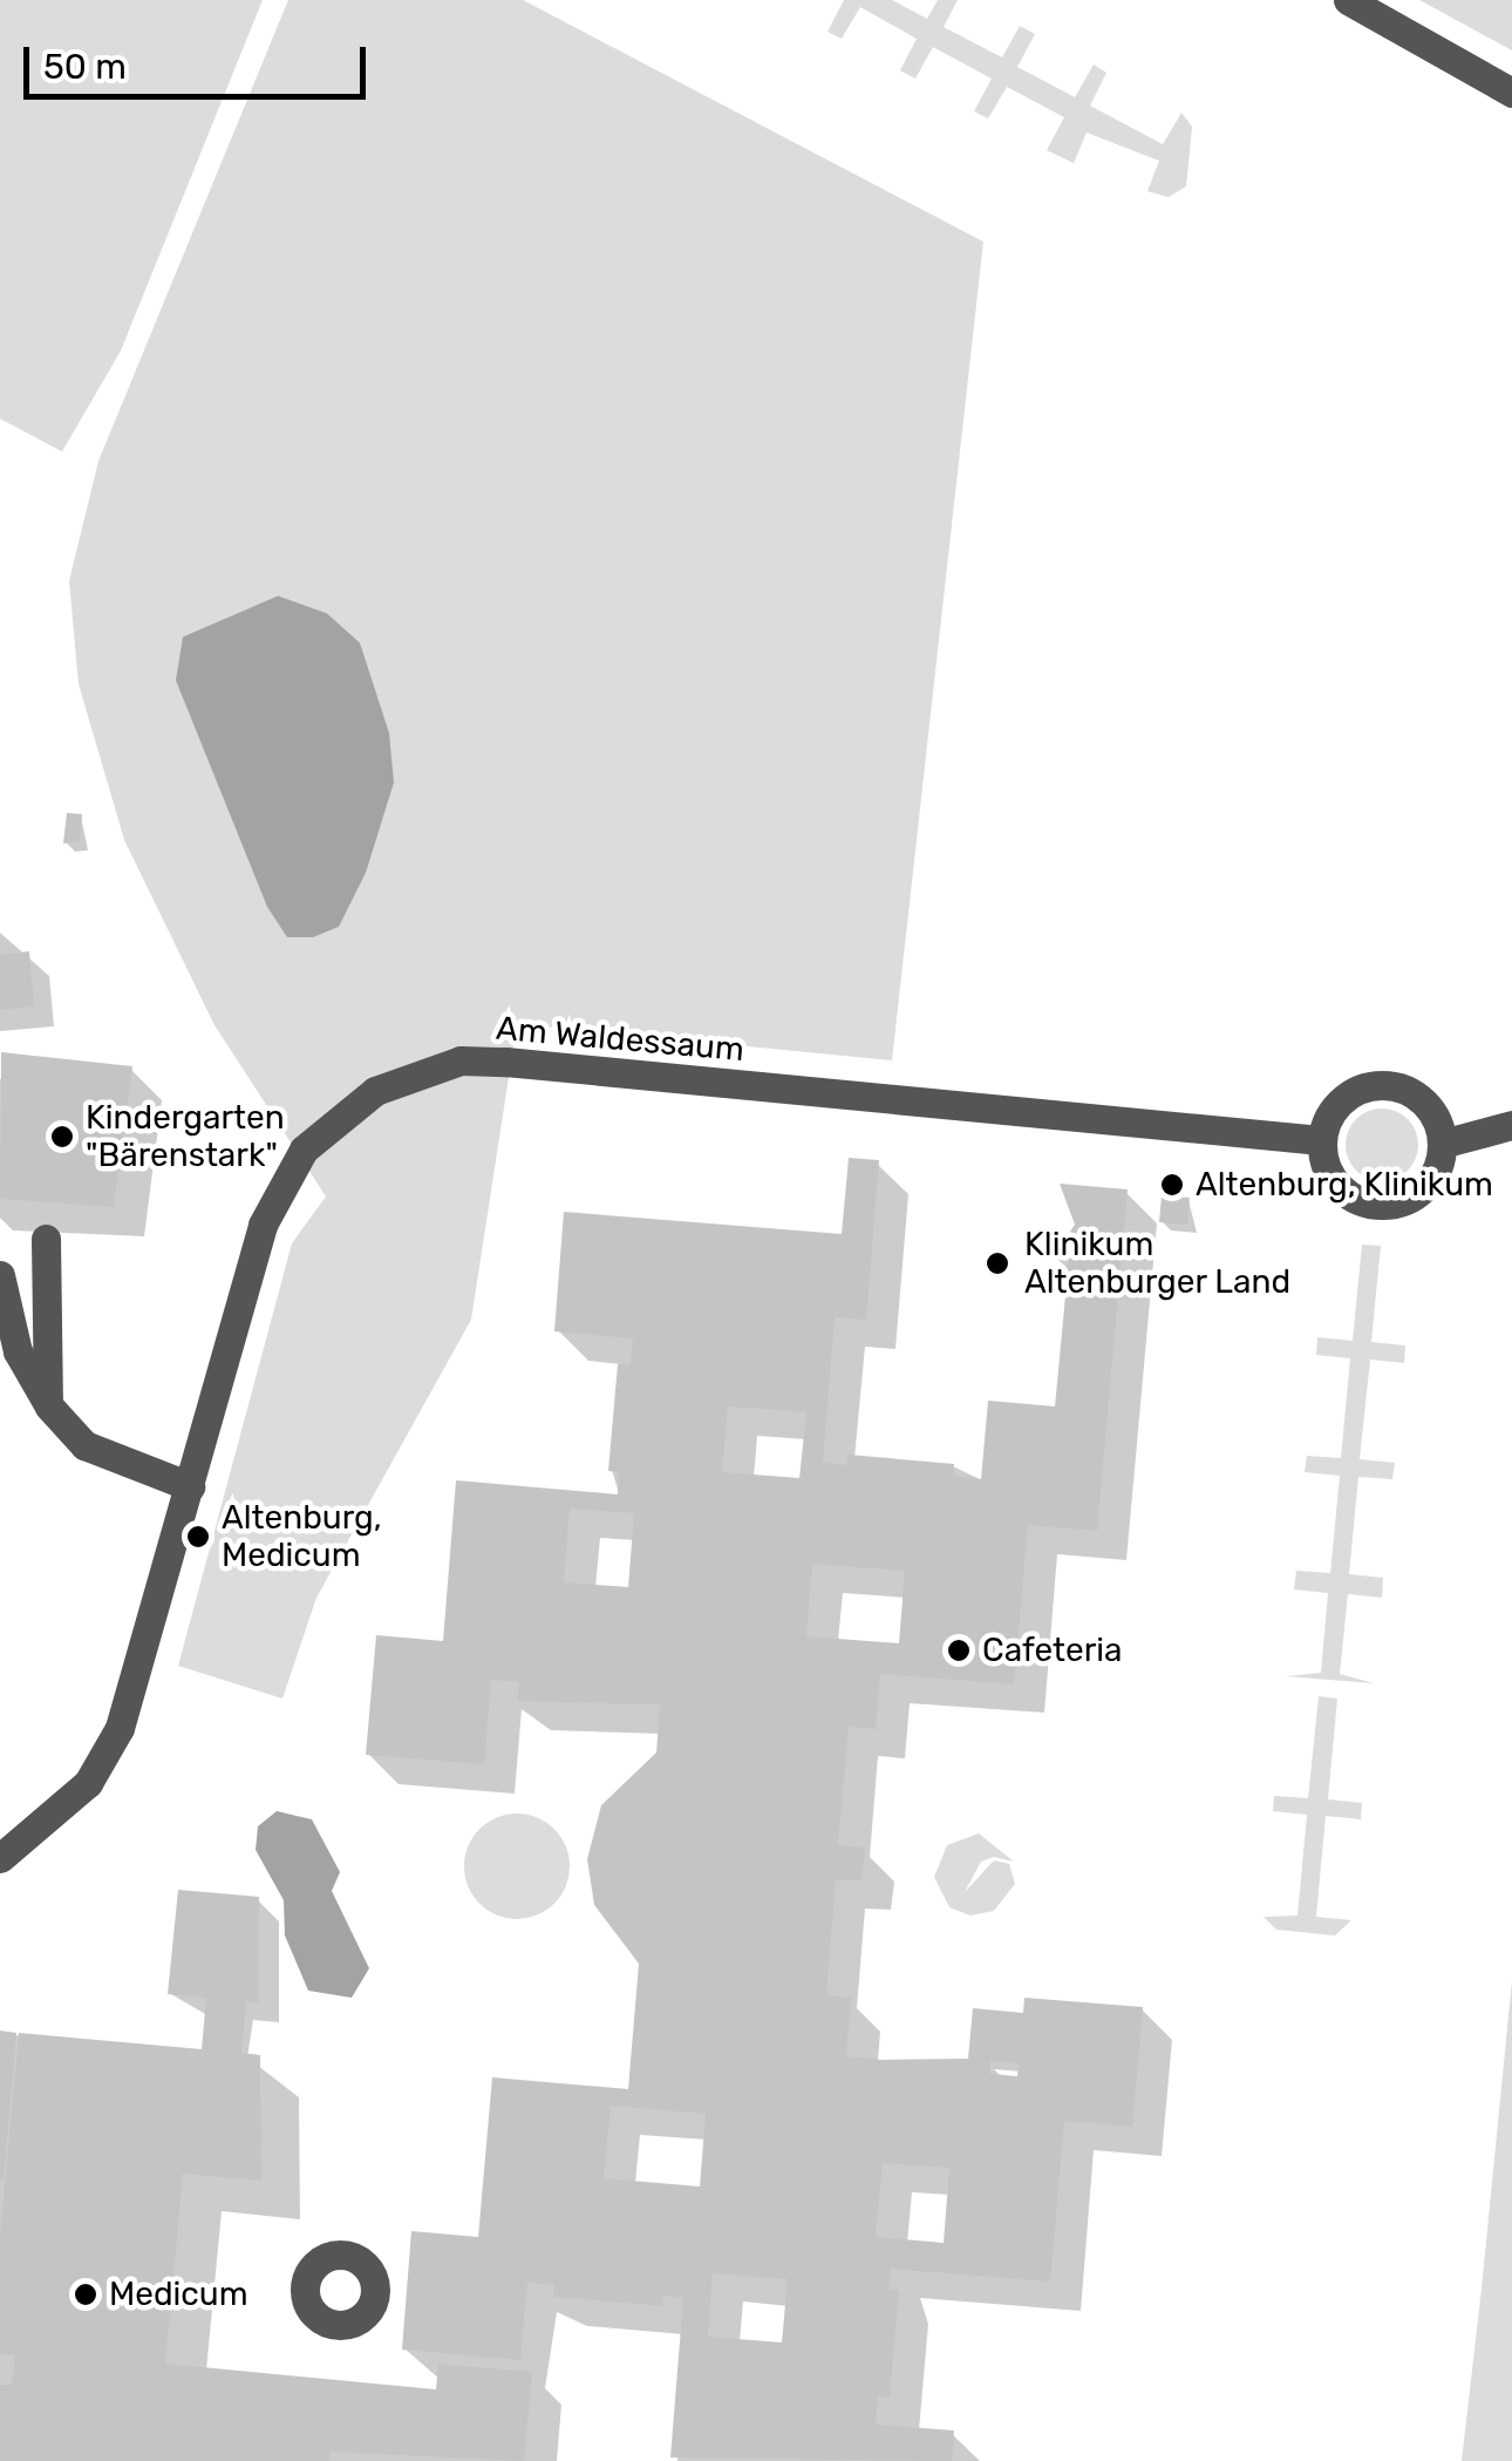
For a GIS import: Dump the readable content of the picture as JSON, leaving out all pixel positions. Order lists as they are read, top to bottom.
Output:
{
  "streets": {
    "street": ["Am Waldessaum"]
  },
  "places": [
    "Kindergarten \"Bärenstark\"",
    "Altenburg, Klinikum",
    "Klinikum Altenburger Land",
    "Altenburg, Medicum",
    "Cafeteria",
    "Medicum"
  ],
  "scale_bar": "50 m"
}
